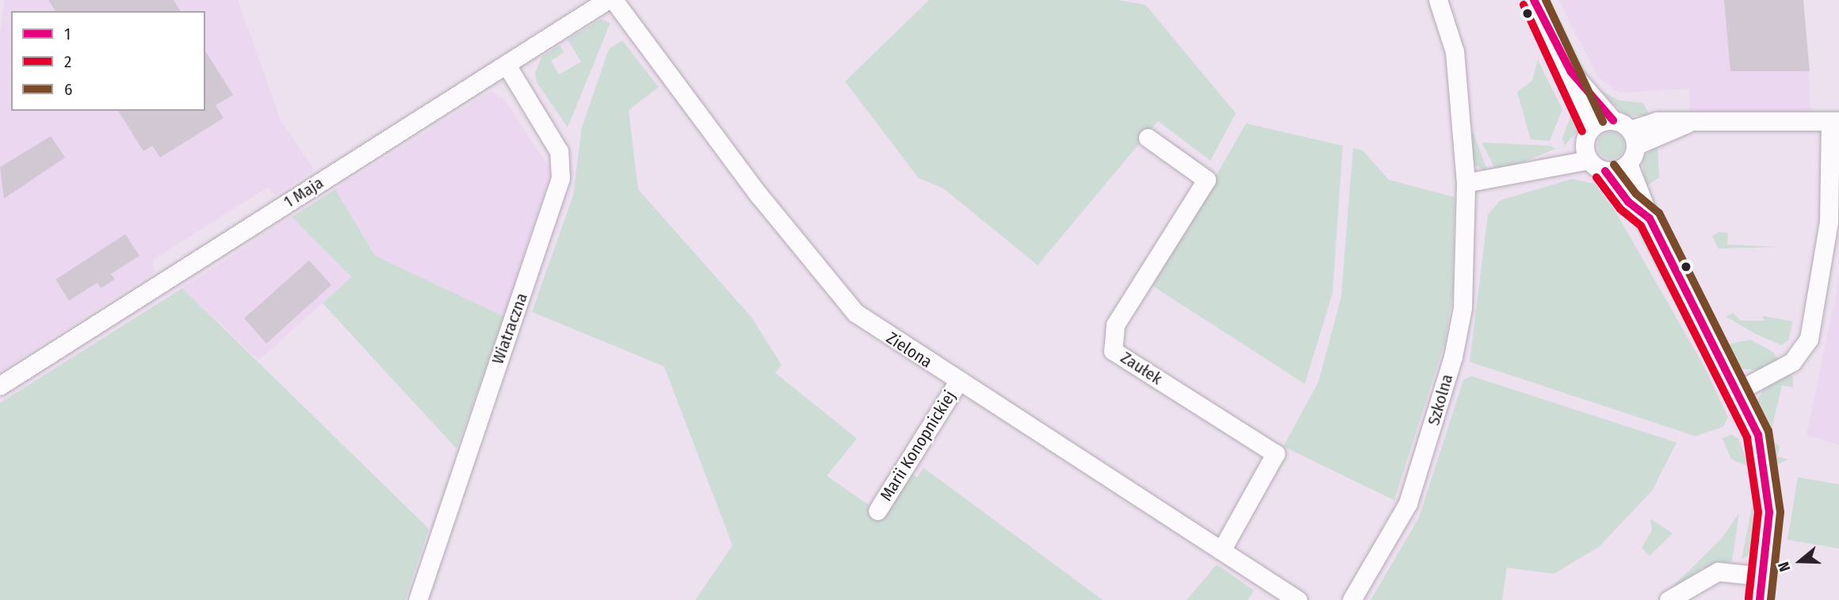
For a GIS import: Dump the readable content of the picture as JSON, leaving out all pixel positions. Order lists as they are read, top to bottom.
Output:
{
  "streets": {
    "street": [
      "1 Maja",
      "Wiatraczna",
      "Zielona",
      "Zaułek",
      "Szkolna",
      "Marii Konopnickiej"
    ]
  },
  "crossings": [
    ["1 Maja", "Wiatraczna"],
    ["Zielona", "Zaułek"],
    ["Zielona", "Marii Konopnickiej"]
  ],
  "lines": ["transit line 1", "transit line 6", "transit line 2"],
  "legend": ["1", "2", "6"],
  "north": "left"
}
